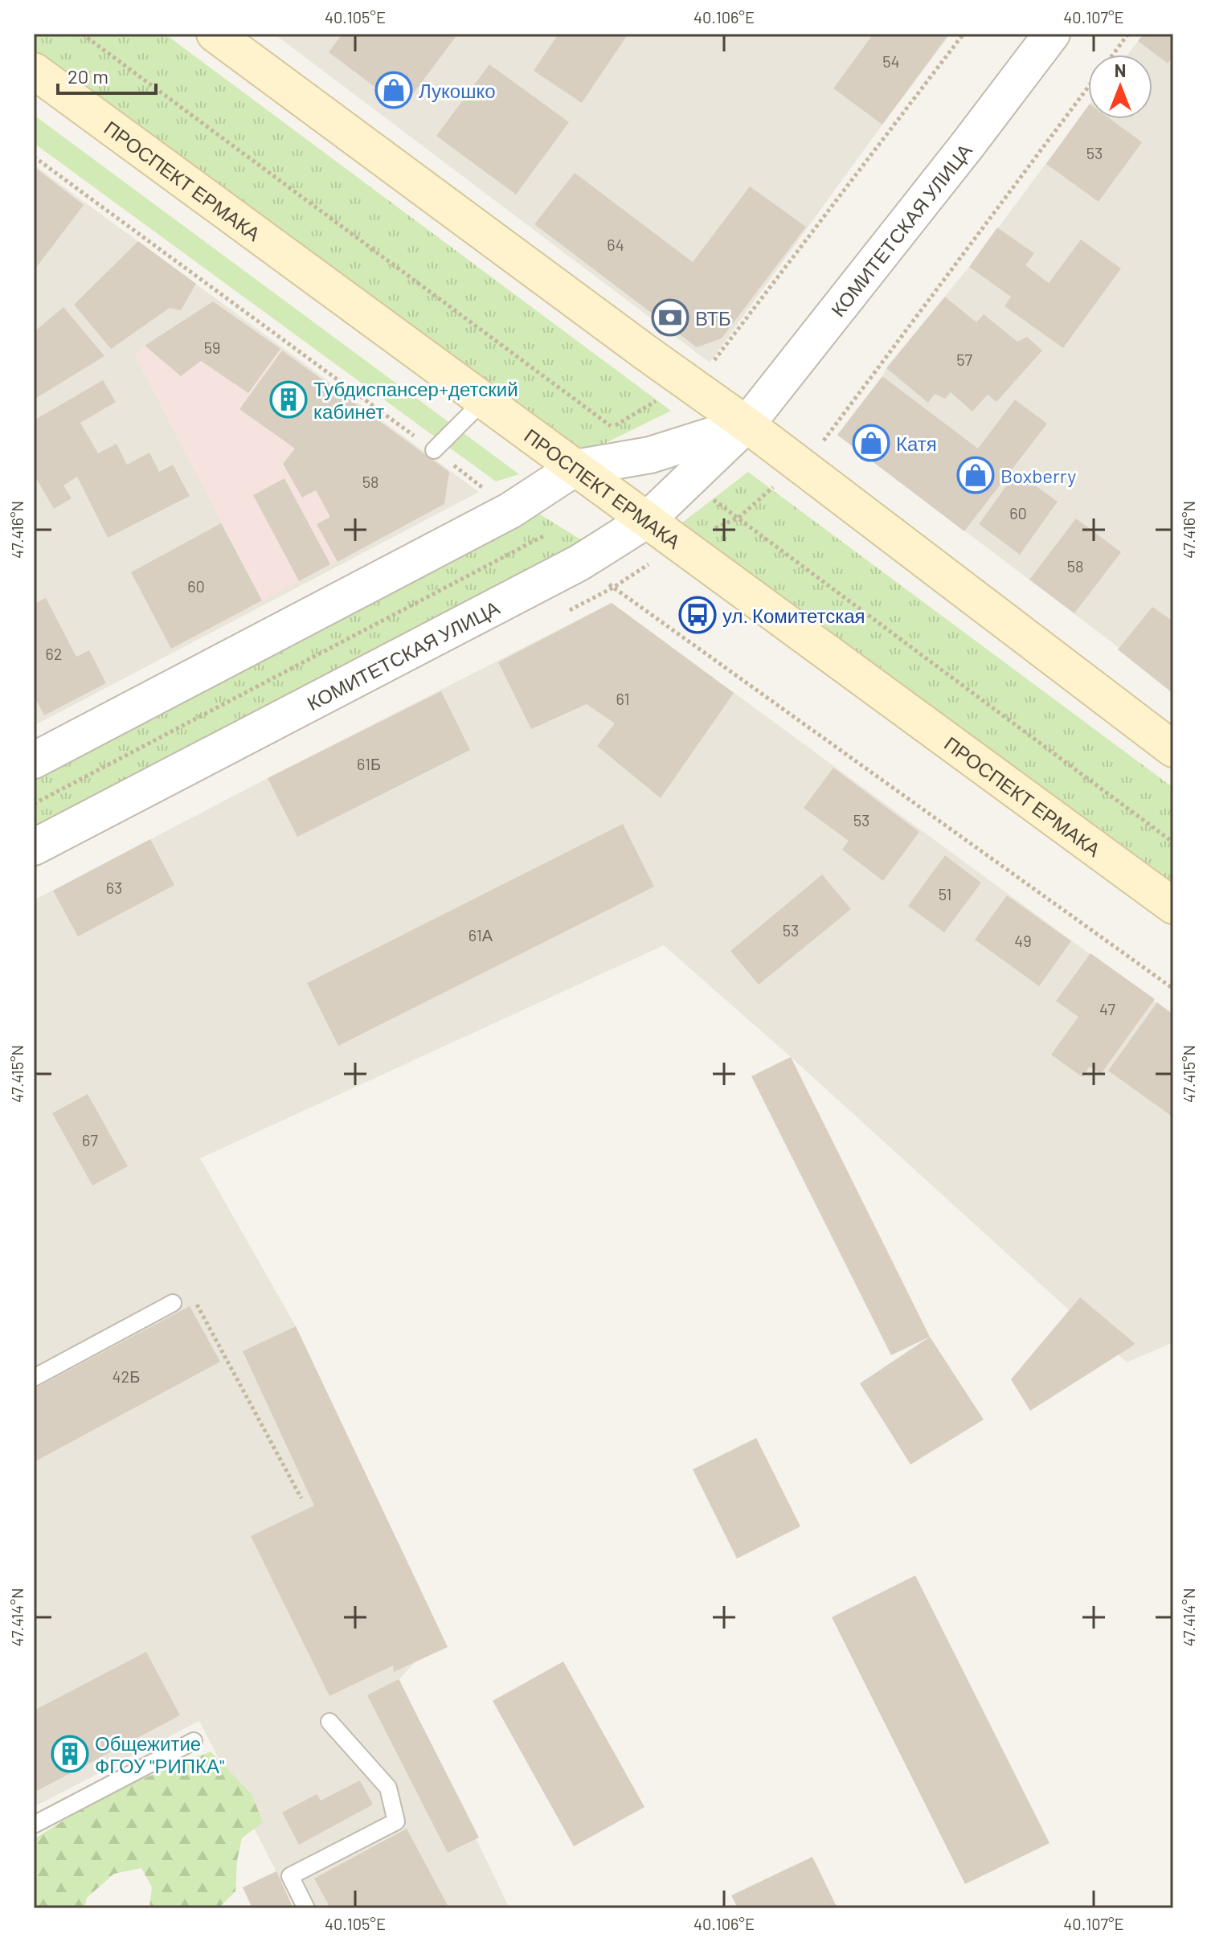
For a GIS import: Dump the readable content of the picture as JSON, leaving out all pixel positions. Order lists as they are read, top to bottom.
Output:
{
  "streets": {
    "main road": ["ПРОСПЕКТ ЕРМАКА"],
    "street": ["КОМИТЕТСКАЯ УЛИЦА"]
  },
  "crossings": [
    ["ПРОСПЕКТ ЕРМАКА", "КОМИТЕТСКАЯ УЛИЦА"]
  ],
  "places": {
    "shop": ["Лукошко", "Катя", "Boxberry"],
    "bank": ["ВТБ"],
    "building": ["Тубдиспансер+детский кабинет", "Общежитие ФГОУ \"РИПКА\""],
    "bus stop": ["ул. Комитетская"]
  },
  "house_numbers": [
    "54",
    "53",
    "64",
    "59",
    "57",
    "58",
    "60",
    "58",
    "60",
    "62",
    "61",
    "61Б",
    "53",
    "63",
    "51",
    "53",
    "61А",
    "49",
    "47",
    "67",
    "42Б"
  ],
  "scale_bar": "20 m",
  "north": "top",
  "coordinates": [
    "40.105°E",
    "40.106°E",
    "40.107°E",
    "47.416°N",
    "47.415°N",
    "47.414°N"
  ]
}
